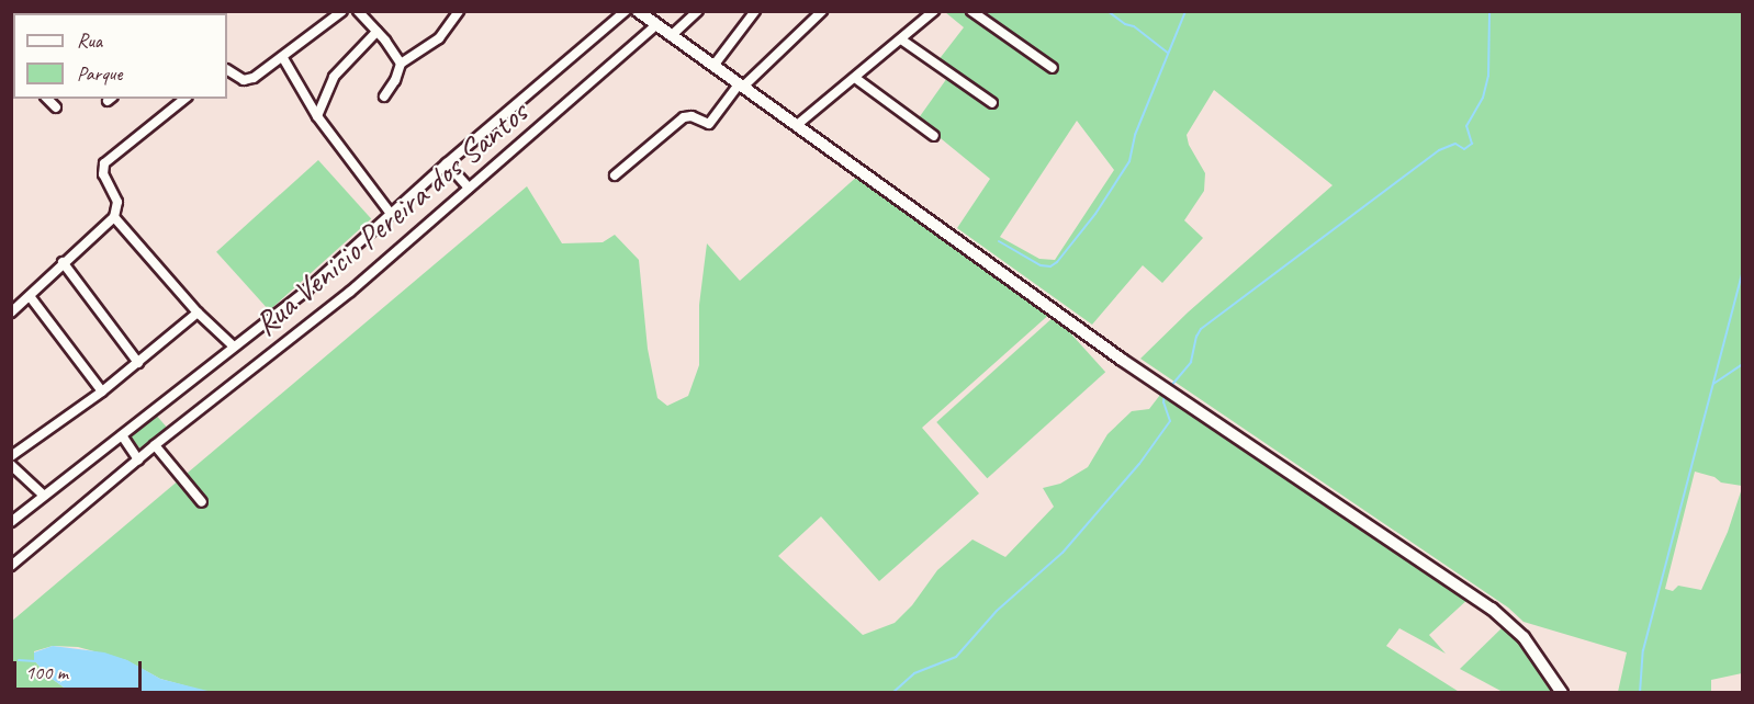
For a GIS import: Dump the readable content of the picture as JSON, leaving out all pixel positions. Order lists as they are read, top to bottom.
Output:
{
  "streets": {
    "street": ["Rua Venicio Pereira dos Santos"]
  },
  "legend": ["Rua", "Parque"],
  "scale_bar": "100 m"
}
